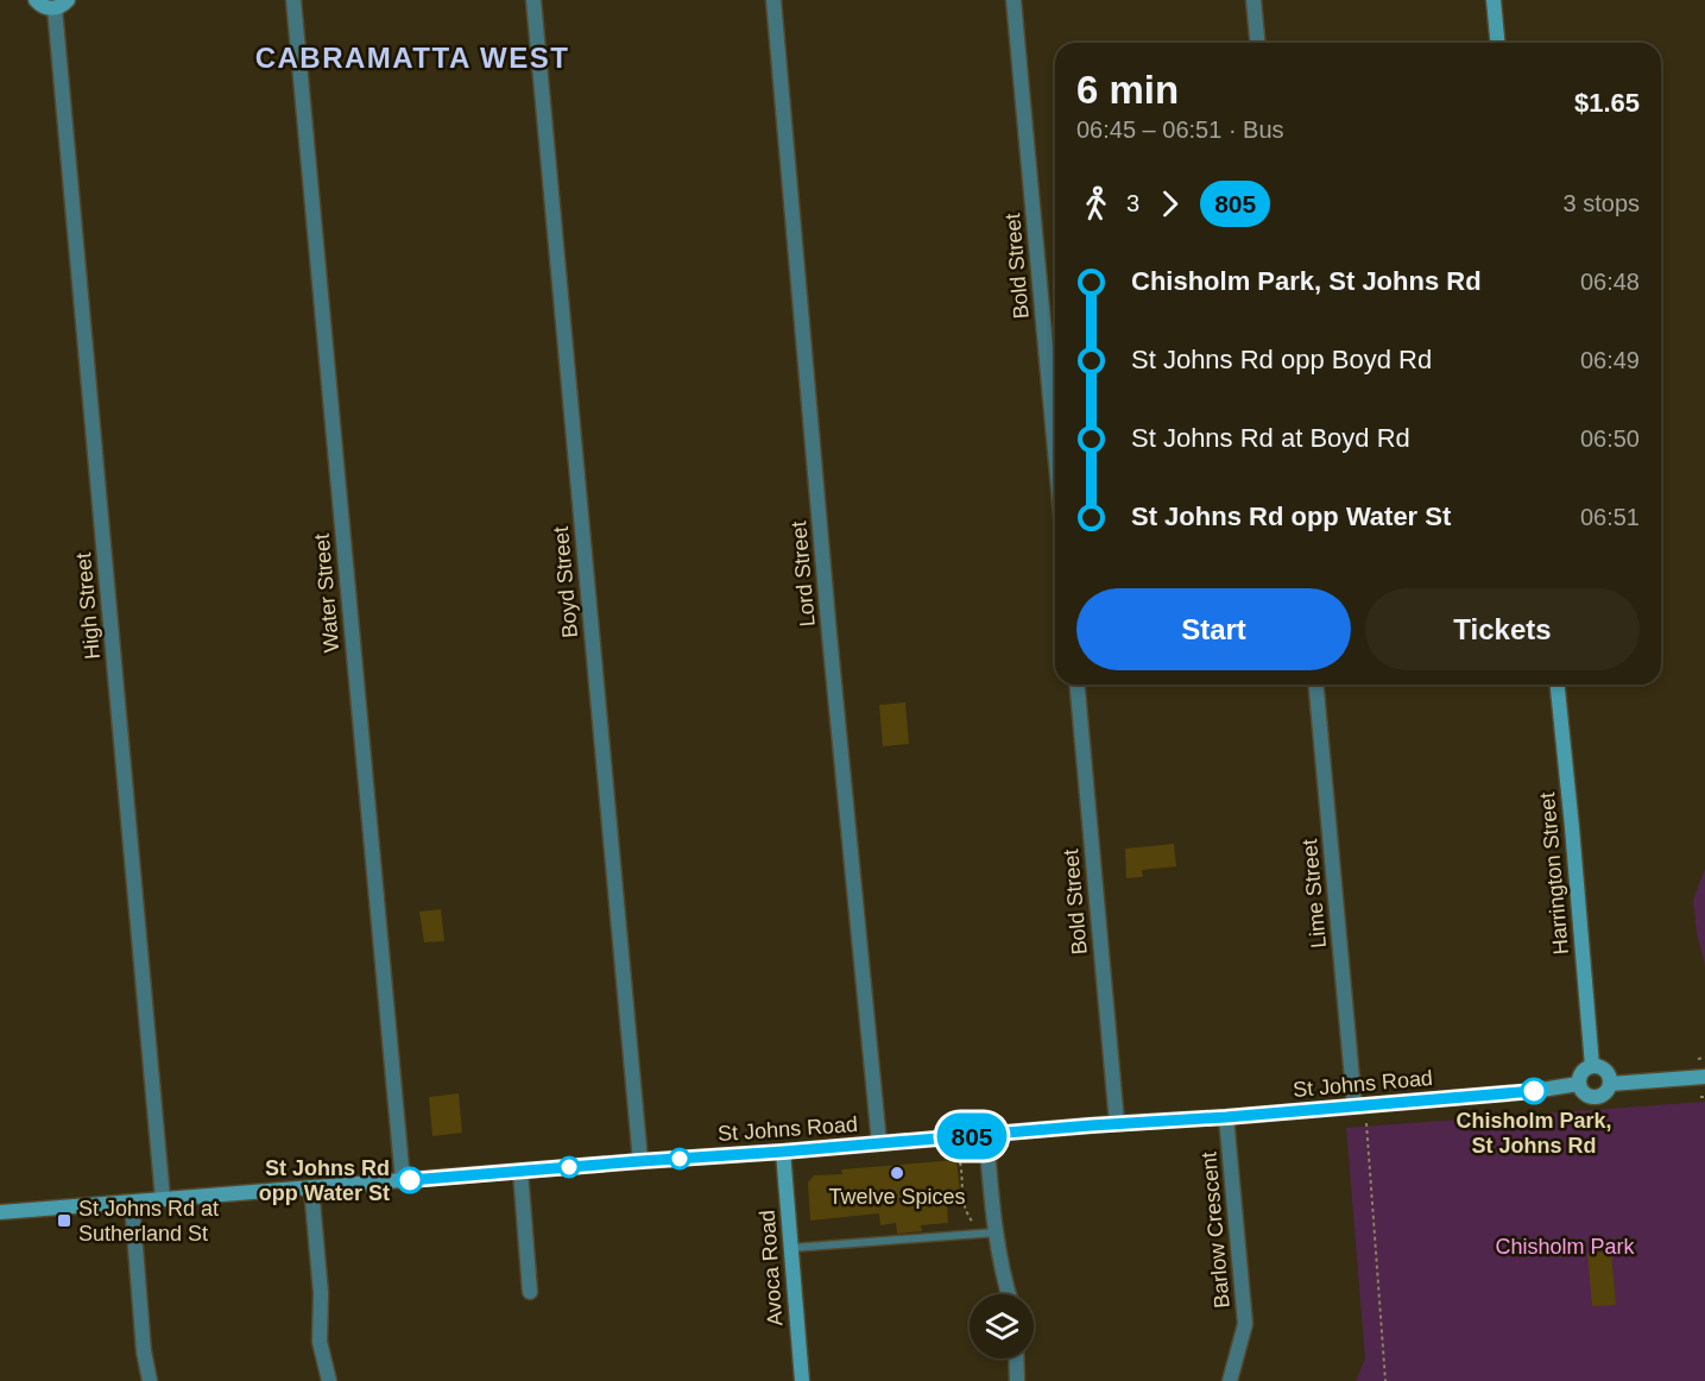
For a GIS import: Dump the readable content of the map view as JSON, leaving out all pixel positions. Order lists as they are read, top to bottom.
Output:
{
  "streets": {
    "main road": ["Harrington Street", "St Johns Road", "Avoca Road"],
    "street": [
      "Bold Street",
      "Lord Street",
      "Boyd Street",
      "Water Street",
      "High Street",
      "Lime Street",
      "Barlow Crescent"
    ]
  },
  "crossings": [
    ["Bold Street", "St Johns Road"],
    ["Lord Street", "St Johns Road"],
    ["Boyd Street", "St Johns Road"],
    ["Water Street", "St Johns Road"],
    ["High Street", "St Johns Road"],
    ["Harrington Street", "St Johns Road"],
    ["Lime Street", "St Johns Road"],
    ["St Johns Road", "Barlow Crescent"],
    ["St Johns Road", "Avoca Road"]
  ],
  "districts": ["CABRAMATTA WEST"],
  "parks": ["Chisholm Park"],
  "places": {
    "other": ["Chisholm Park, St Johns Rd", "Twelve Spices", "St Johns Rd opp Water St"],
    "transit": ["St Johns Rd at Sutherland St"]
  },
  "lines": ["bus line 805"],
  "page": {
    "on_map": "805",
    "heading": ["6 min", "06:45 – 06:51 · Bus", "$1.65"],
    "legs": ["3", "805", "3 stops"],
    "list": [
      {
        "name": "Chisholm Park, St Johns Rd",
        "value": "06:48"
      },
      {
        "name": "St Johns Rd opp Boyd Rd",
        "value": "06:49"
      },
      {
        "name": "St Johns Rd at Boyd Rd",
        "value": "06:50"
      },
      {
        "name": "St Johns Rd opp Water St",
        "value": "06:51"
      }
    ],
    "buttons": ["Start", "Tickets"]
  }
}
